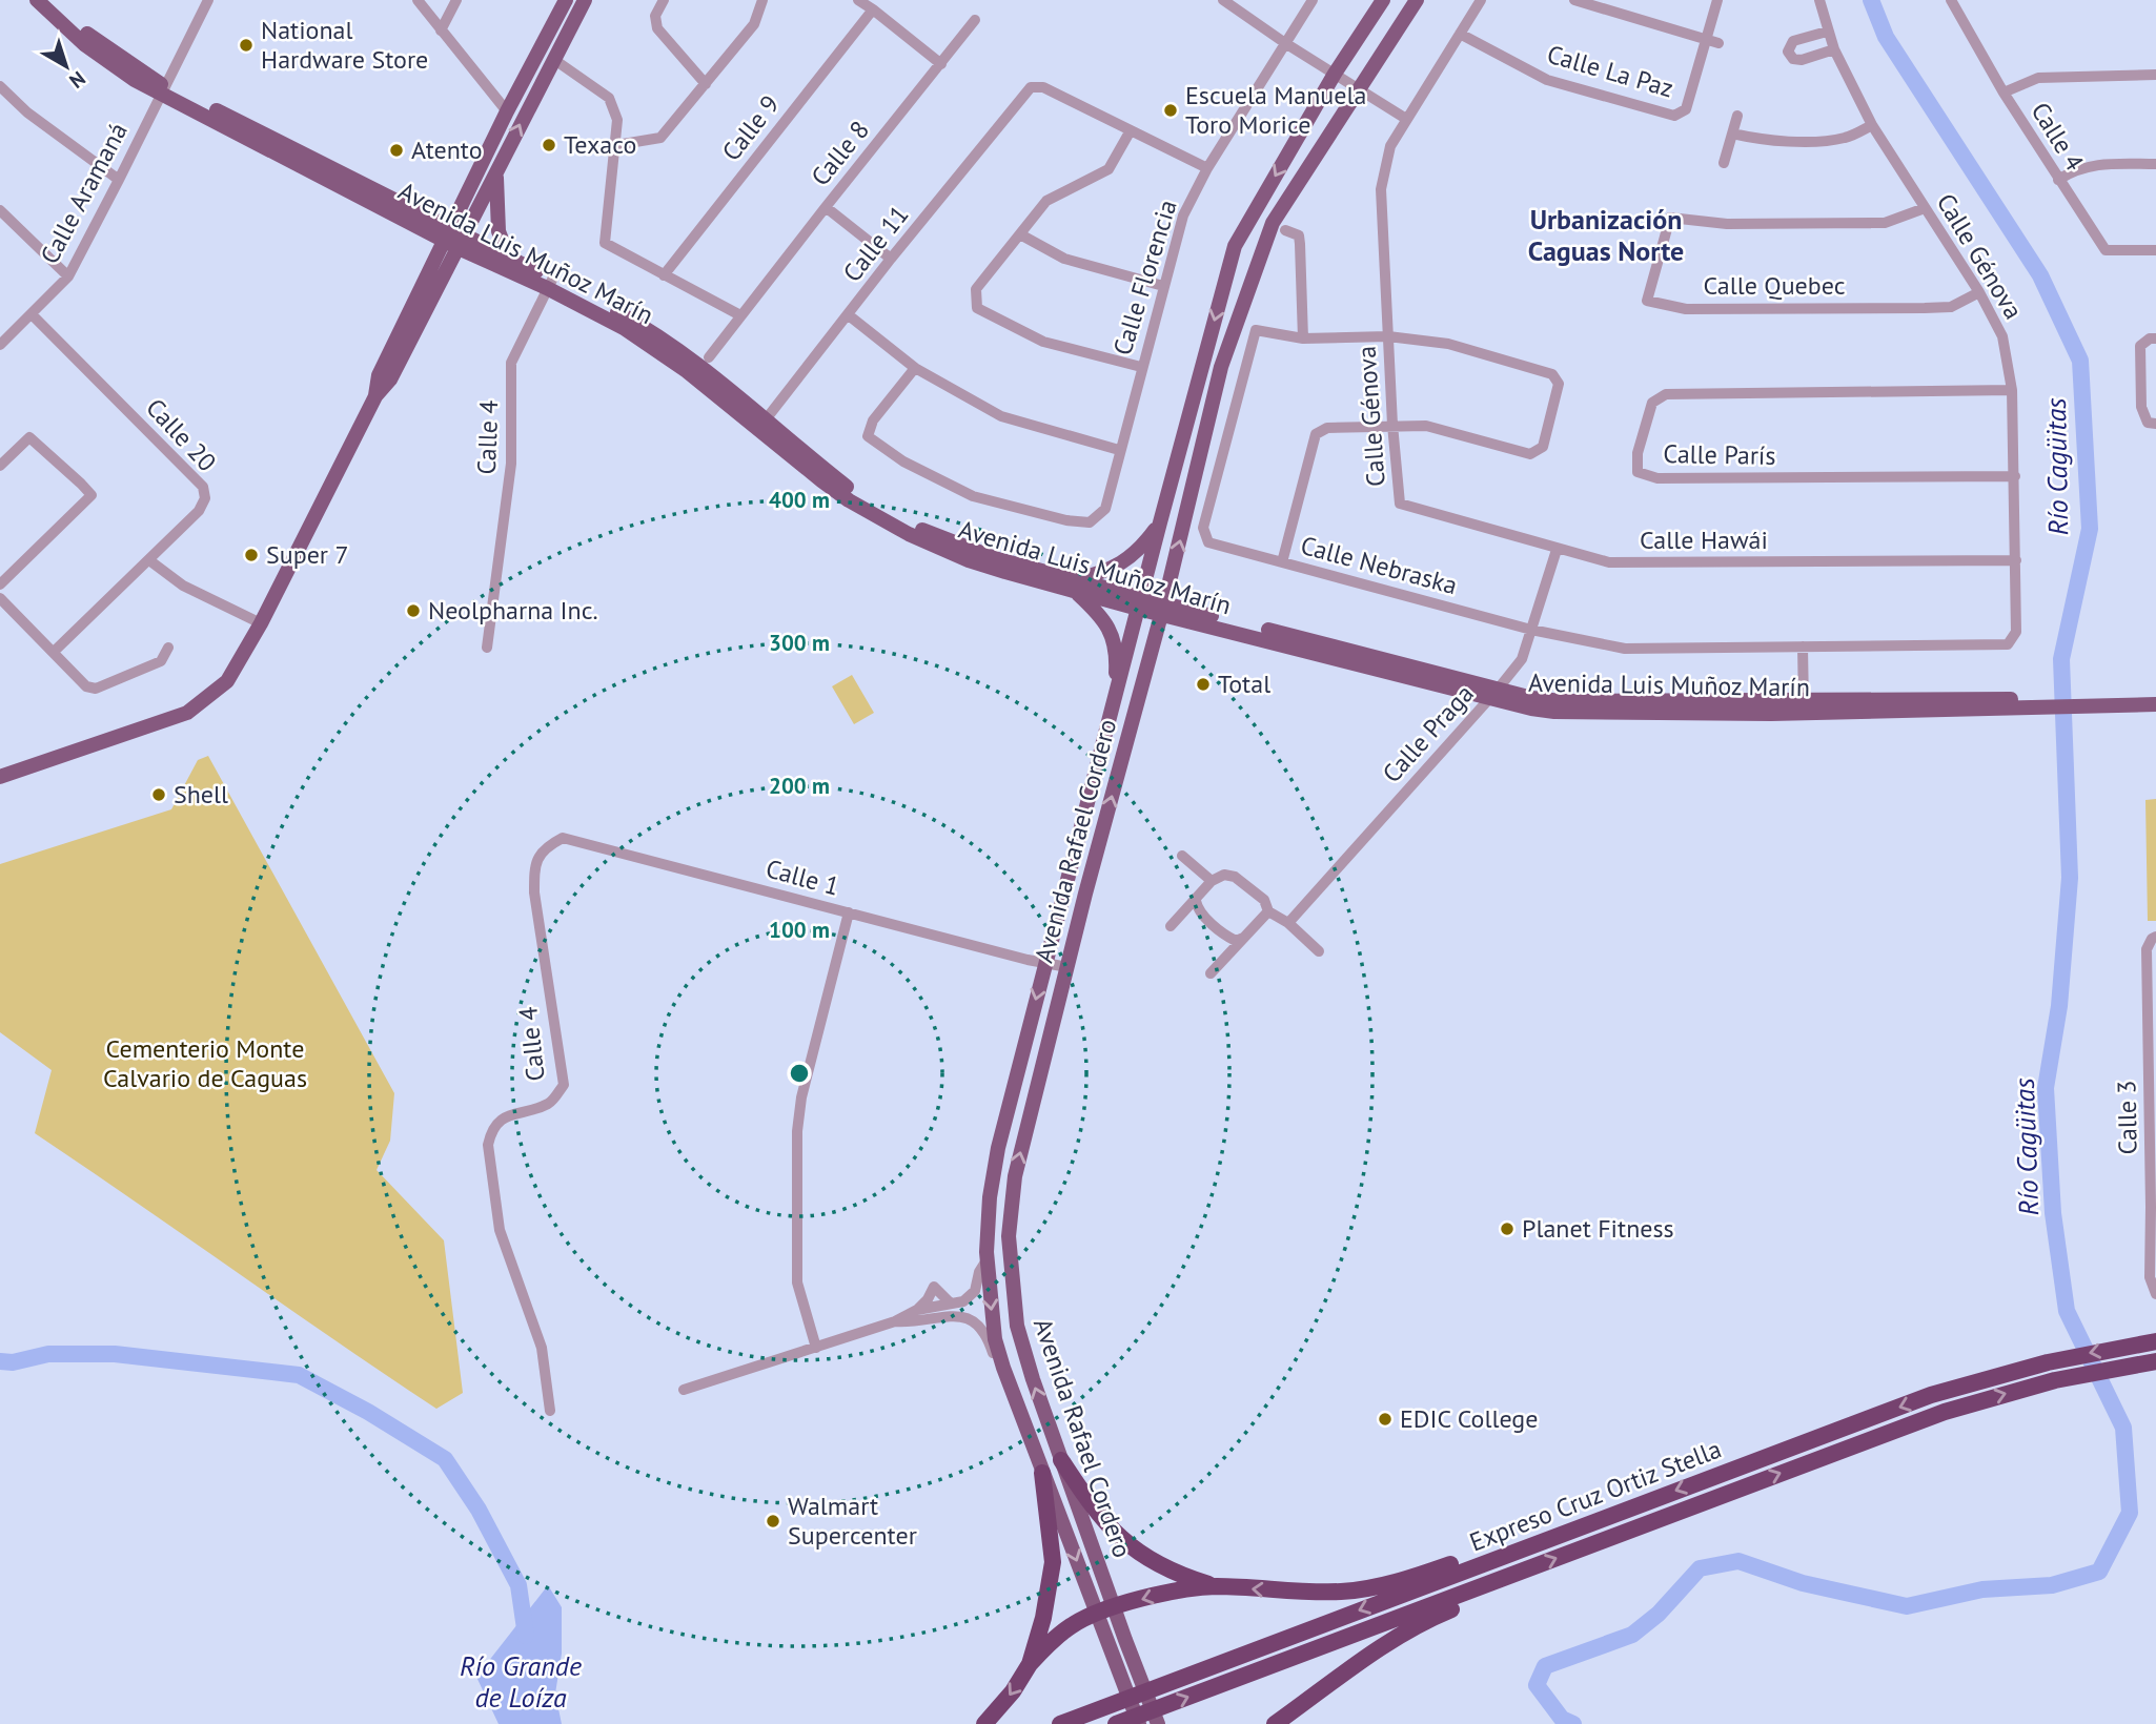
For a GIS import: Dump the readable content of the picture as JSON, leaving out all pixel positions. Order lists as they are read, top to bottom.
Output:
{
  "streets": {
    "highway": ["Expreso Cruz Ortiz Stella"],
    "main road": ["Avenida Luis Muñoz Marín", "Avenida Rafael Cordero"],
    "street": [
      "Calle La Paz",
      "Calle 9",
      "Calle 4",
      "Calle 8",
      "Calle Aramaná",
      "Calle 11",
      "Calle Génova",
      "Calle Florencia",
      "Calle Quebec",
      "Calle 20",
      "Calle París",
      "Calle Hawái",
      "Calle Nebraska",
      "Calle Praga",
      "Calle 1",
      "Calle 3"
    ]
  },
  "crossings": [
    ["Calle La Paz", "Calle Génova"],
    ["Calle 4", "Avenida Luis Muñoz Marín"],
    ["Calle 4", "Calle 1"],
    ["Calle Aramaná", "Avenida Luis Muñoz Marín"],
    ["Calle Aramaná", "Calle 20"],
    ["Calle 11", "Avenida Luis Muñoz Marín"],
    ["Avenida Luis Muñoz Marín", "Calle Praga"],
    ["Avenida Luis Muñoz Marín", "Avenida Rafael Cordero"],
    ["Calle Génova", "Calle Quebec"],
    ["Calle Génova", "Calle París"],
    ["Calle Génova", "Calle Hawái"],
    ["Calle Génova", "Calle Nebraska"],
    ["Calle Hawái", "Calle Praga"],
    ["Calle Nebraska", "Calle Praga"],
    ["Avenida Rafael Cordero", "Calle 1"]
  ],
  "districts": ["Urbanización Caguas Norte"],
  "water": ["Río Cagüitas", "Río Grande de Loíza"],
  "parks": ["Cementerio Monte Calvario de Caguas"],
  "places": [
    "National Hardware Store",
    "Escuela Manuela Toro Morice",
    "Texaco",
    "Atento",
    "Super 7",
    "Neolpharna Inc.",
    "Total",
    "Shell",
    "Planet Fitness",
    "EDIC College",
    "Walmart Supercenter"
  ],
  "north": "bottom right",
  "rings": [
    "400 m",
    "300 m",
    "200 m",
    "100 m"
  ]
}
